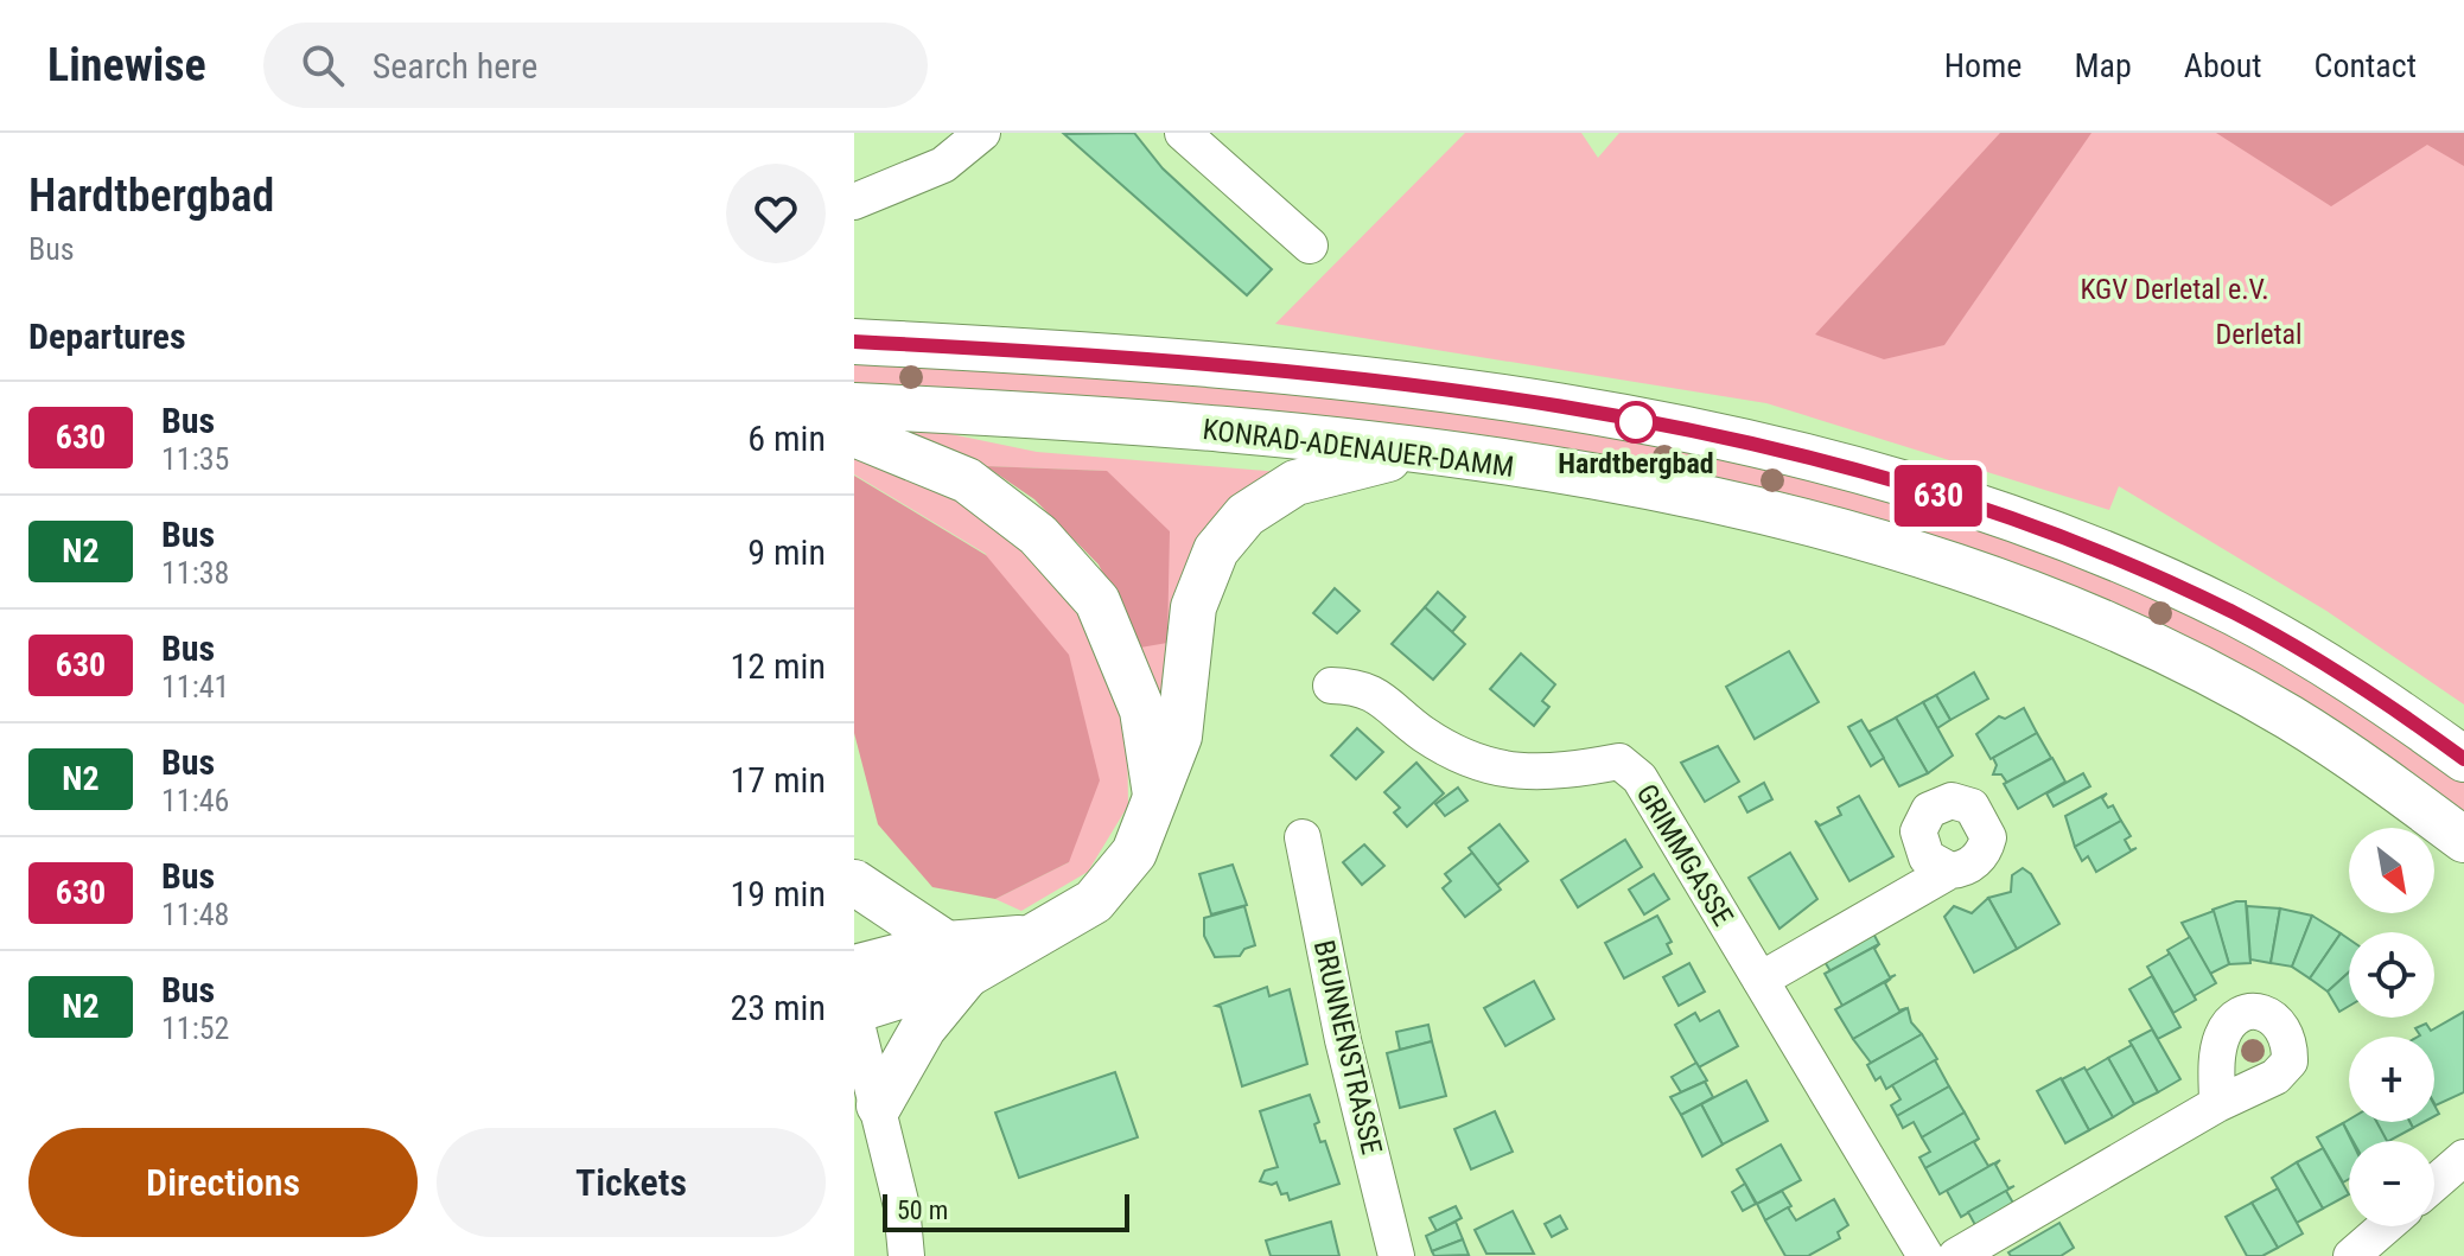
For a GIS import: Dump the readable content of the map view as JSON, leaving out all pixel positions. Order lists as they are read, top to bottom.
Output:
{
  "streets": {
    "main road": ["KONRAD-ADENAUER-DAMM"],
    "street": ["GRIMMGASSE", "BRUNNENSTRASSE"]
  },
  "parks": ["KGV Derletal e.V.", "Derletal"],
  "places": ["Hardtbergbad"],
  "lines": ["bus line 630"],
  "scale_bar": "50 m",
  "north": "bottom right",
  "page": {
    "header": "Linewise",
    "search": "Search here",
    "nav": [
      "Home",
      "Map",
      "About",
      "Contact"
    ],
    "heading": [
      ["Hardtbergbad", "Bus"],
      "Departures"
    ],
    "on_map": "630",
    "list": [
      {
        "mark": "630",
        "name": "Bus",
        "note": "11:35",
        "value": "6 min"
      },
      {
        "mark": "N2",
        "name": "Bus",
        "note": "11:38",
        "value": "9 min"
      },
      {
        "mark": "630",
        "name": "Bus",
        "note": "11:41",
        "value": "12 min"
      },
      {
        "mark": "N2",
        "name": "Bus",
        "note": "11:46",
        "value": "17 min"
      },
      {
        "mark": "630",
        "name": "Bus",
        "note": "11:48",
        "value": "19 min"
      },
      {
        "mark": "N2",
        "name": "Bus",
        "note": "11:52",
        "value": "23 min"
      }
    ],
    "map_buttons": ["+", "−"],
    "buttons": ["Directions", "Tickets"],
    "scale": "50 m"
  }
}
